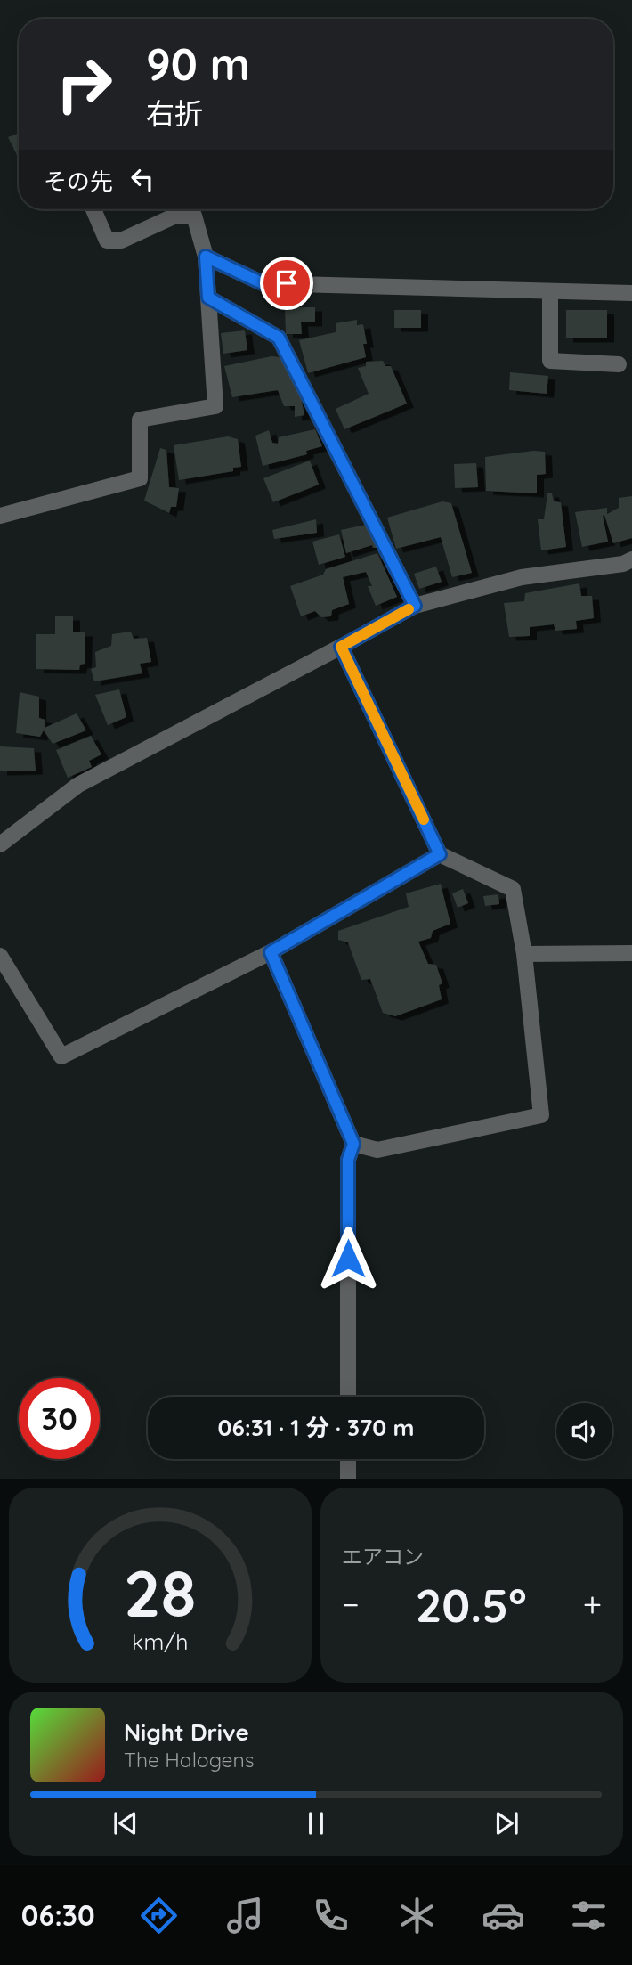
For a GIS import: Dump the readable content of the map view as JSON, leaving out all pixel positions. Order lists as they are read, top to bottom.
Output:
{
  "page": {
    "turn": ["90 m", "右折"],
    "then": "その先",
    "limit": "30",
    "trip": "06:31 · 1 分 · 370 m",
    "tile": "エアコン",
    "heat": ["−", "20.5°", "+"],
    "song": ["Night Drive", "The Halogens"],
    "tabs": "06:30",
    "gauge": ["28", "km/h"]
  }
}
